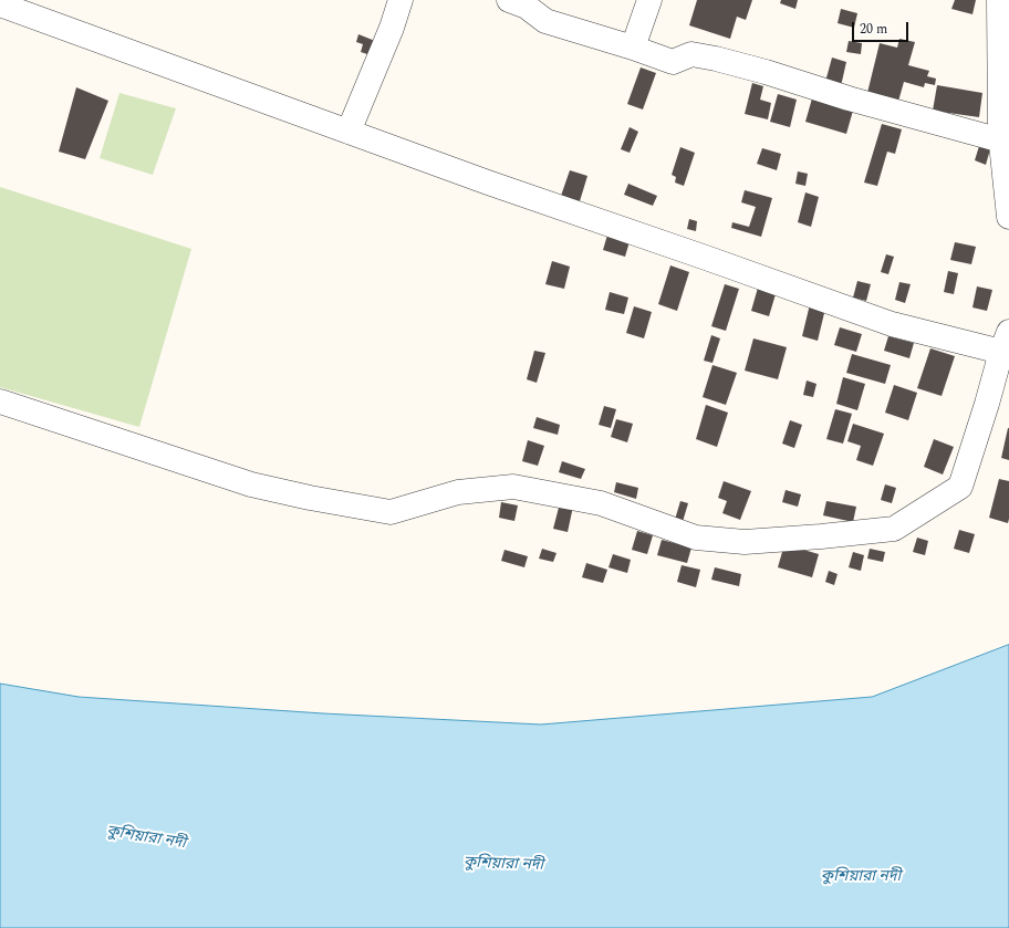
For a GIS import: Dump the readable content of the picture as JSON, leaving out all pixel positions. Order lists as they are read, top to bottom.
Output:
{
  "water": ["কুশিয়ারা নদী"],
  "scale_bar": "20 m"
}
